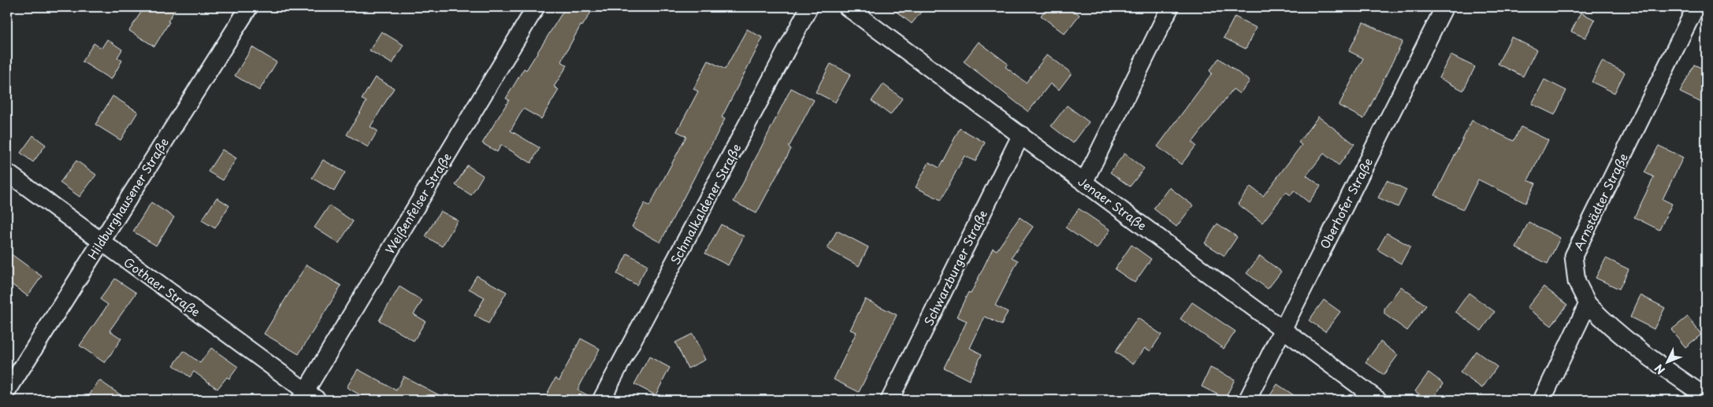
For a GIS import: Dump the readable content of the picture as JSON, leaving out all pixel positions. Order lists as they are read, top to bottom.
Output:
{
  "streets": {
    "street": [
      "Hildburghausener Straße",
      "Arnstädter Straße",
      "Weißenfelser Straße",
      "Jenaer Straße",
      "Oberhofer Straße",
      "Schmalkaldener Straße",
      "Schwarzburger Straße",
      "Gothaer Straße"
    ]
  },
  "crossings": [
    ["Hildburghausener Straße", "Gothaer Straße"],
    ["Weißenfelser Straße", "Gothaer Straße"],
    ["Jenaer Straße", "Oberhofer Straße"],
    ["Jenaer Straße", "Schwarzburger Straße"]
  ],
  "north": "bottom left"
}
